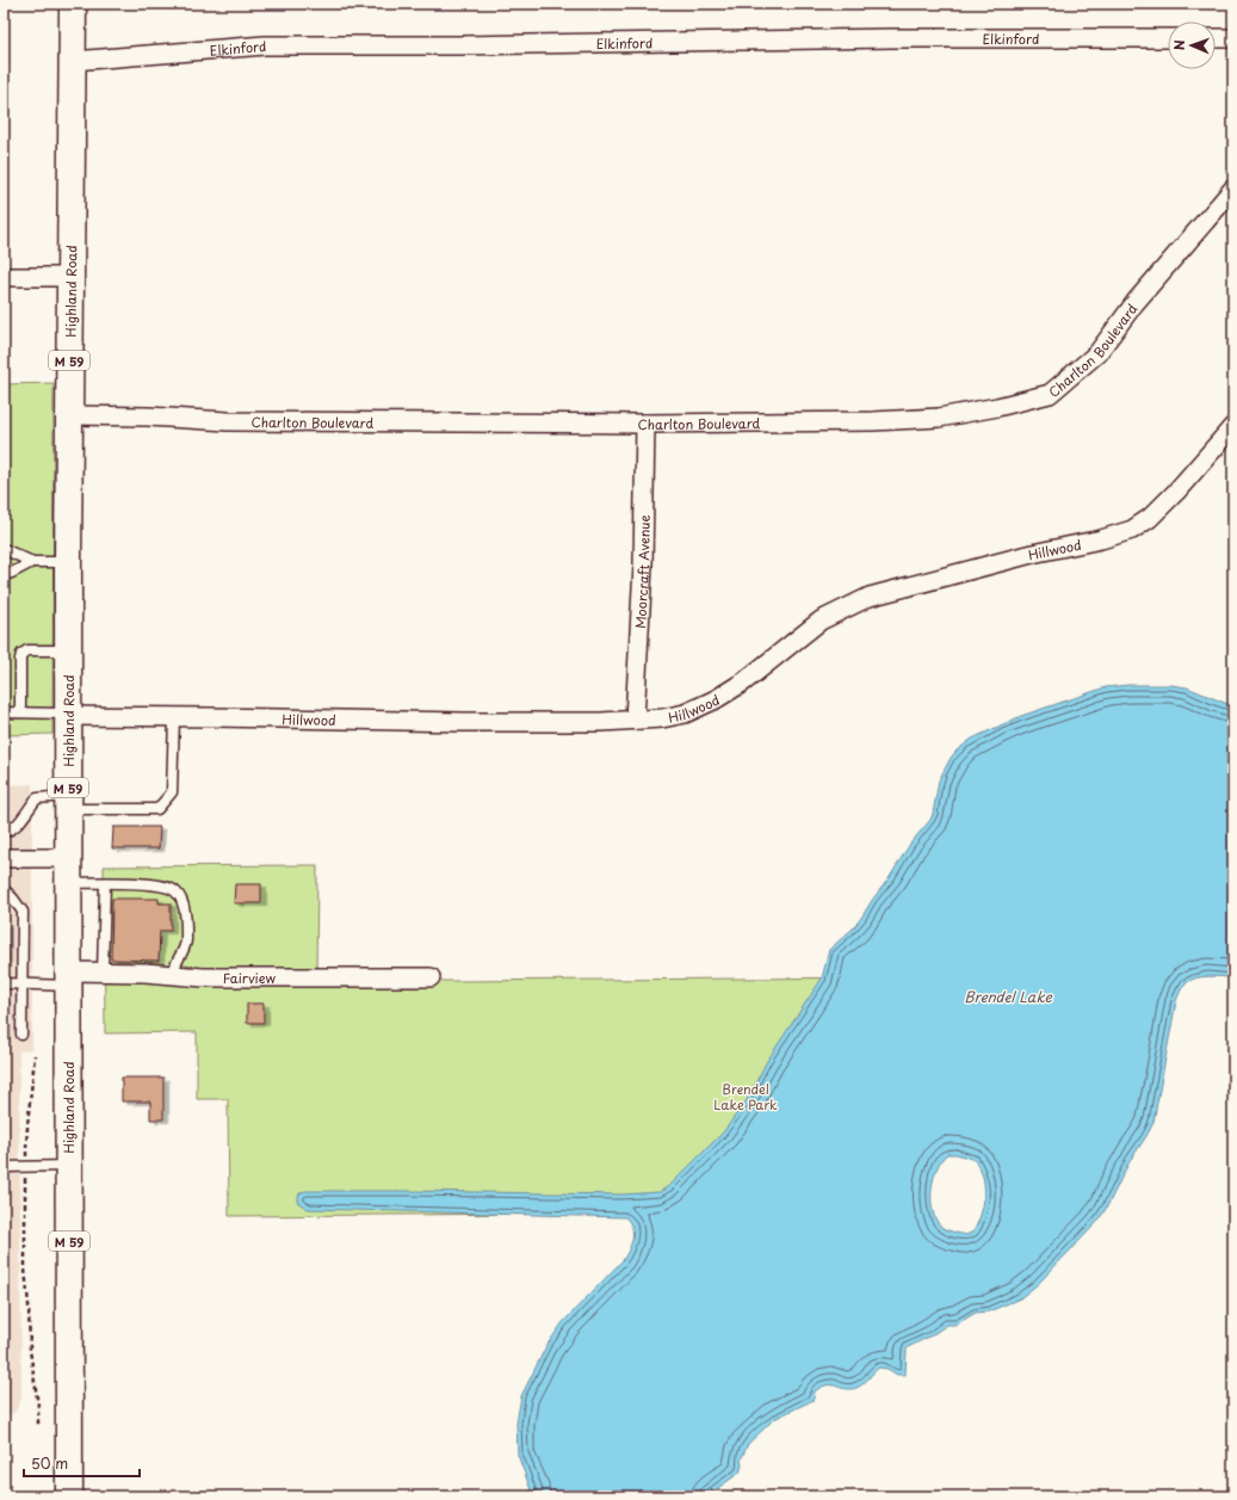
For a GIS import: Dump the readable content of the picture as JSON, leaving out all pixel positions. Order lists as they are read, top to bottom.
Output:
{
  "streets": {
    "highway": ["Highland Road", "M 59"],
    "street": [
      "Elkinford",
      "Charlton Boulevard",
      "Hillwood",
      "Moorcraft Avenue",
      "Fairview"
    ]
  },
  "crossings": [
    ["Elkinford", "Highland Road"],
    ["Highland Road", "Charlton Boulevard"],
    ["Highland Road", "Hillwood"],
    ["Highland Road", "Fairview"],
    ["Charlton Boulevard", "Moorcraft Avenue"],
    ["Hillwood", "Moorcraft Avenue"]
  ],
  "water": ["Brendel Lake"],
  "parks": ["Brendel Lake Park"],
  "scale_bar": "50 m",
  "north": "left"
}
